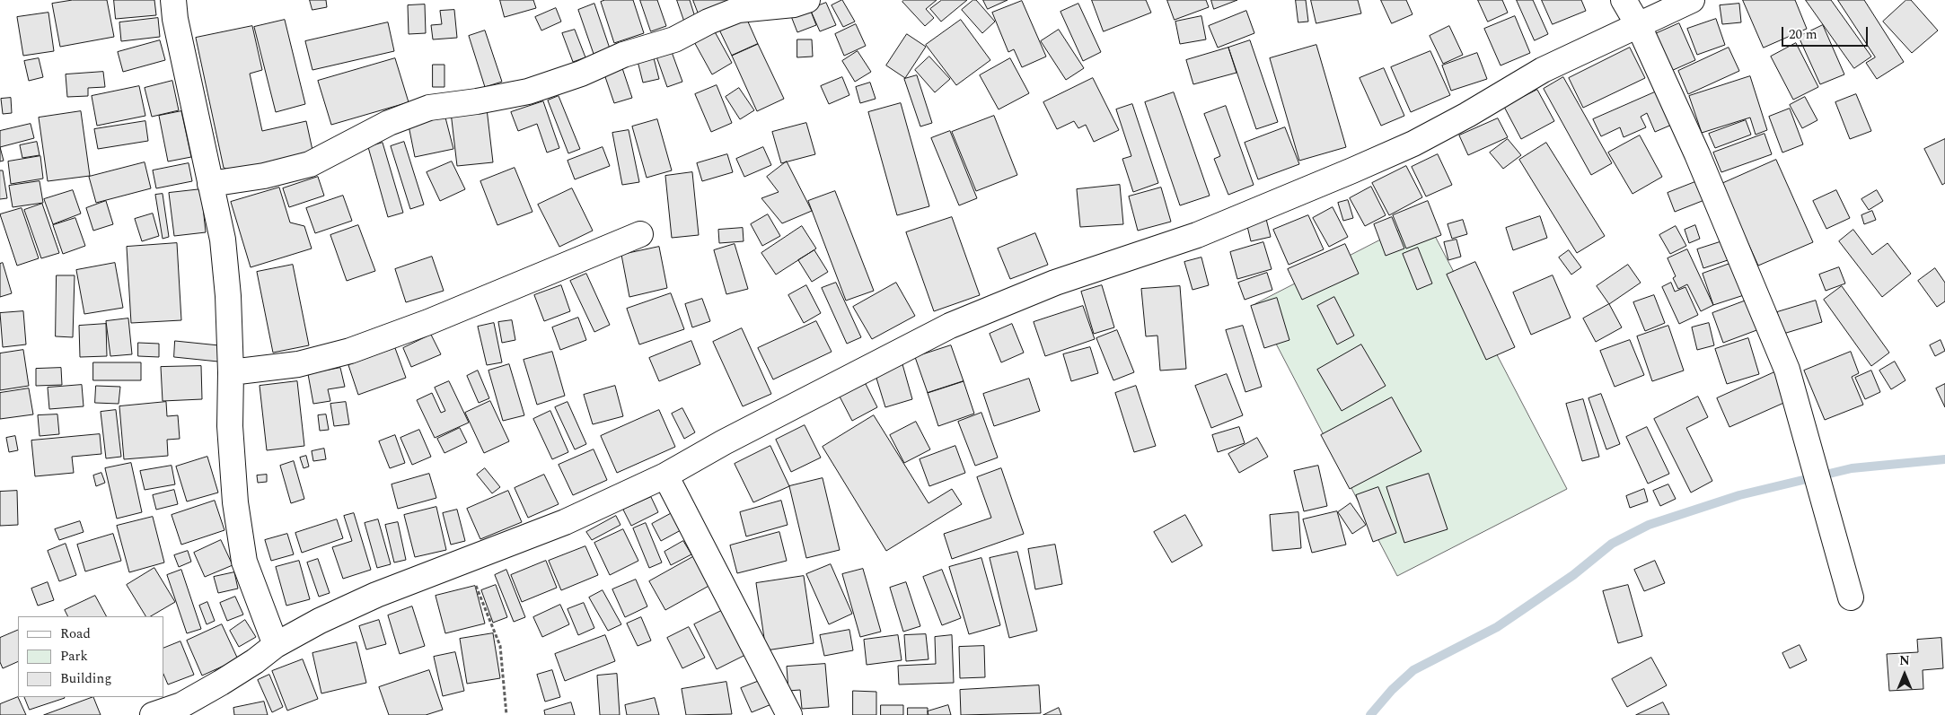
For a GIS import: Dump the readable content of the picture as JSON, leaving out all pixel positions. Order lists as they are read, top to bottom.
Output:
{
  "legend": ["Road", "Park", "Building"],
  "scale_bar": "20 m",
  "north": "top"
}
